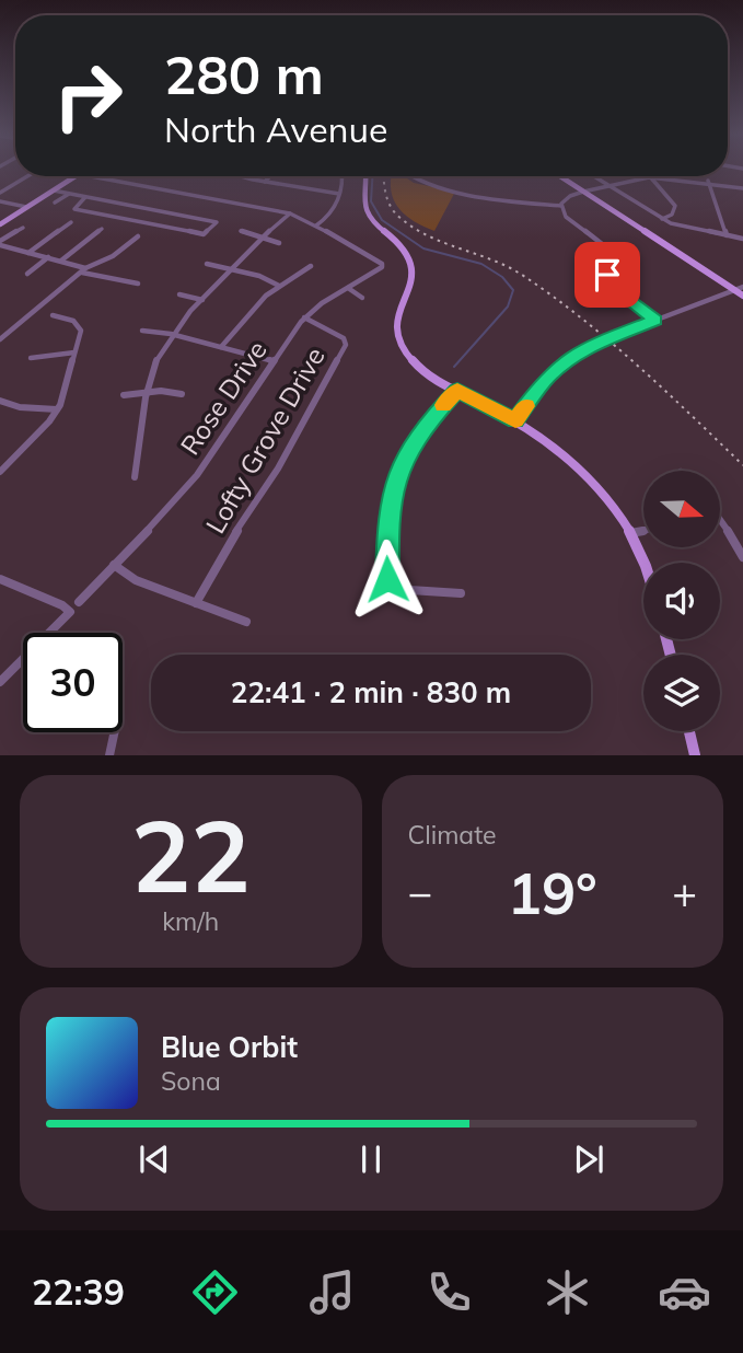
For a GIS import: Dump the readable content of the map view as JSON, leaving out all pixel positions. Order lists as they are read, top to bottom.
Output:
{
  "streets": {
    "street": ["Rose Drive", "Lofty Grove Drive"]
  },
  "crossings": [
    ["Rose Drive", "Lofty Grove Drive"]
  ],
  "north": "right",
  "page": {
    "turn": ["280 m", "North Avenue"],
    "limit": "30",
    "trip": "22:41 · 2 min · 830 m",
    "tile": [
      ["22", "km/h"],
      "Climate"
    ],
    "heat": ["−", "19°", "+"],
    "song": ["Blue Orbit", "Sona"],
    "tabs": "22:39"
  }
}
